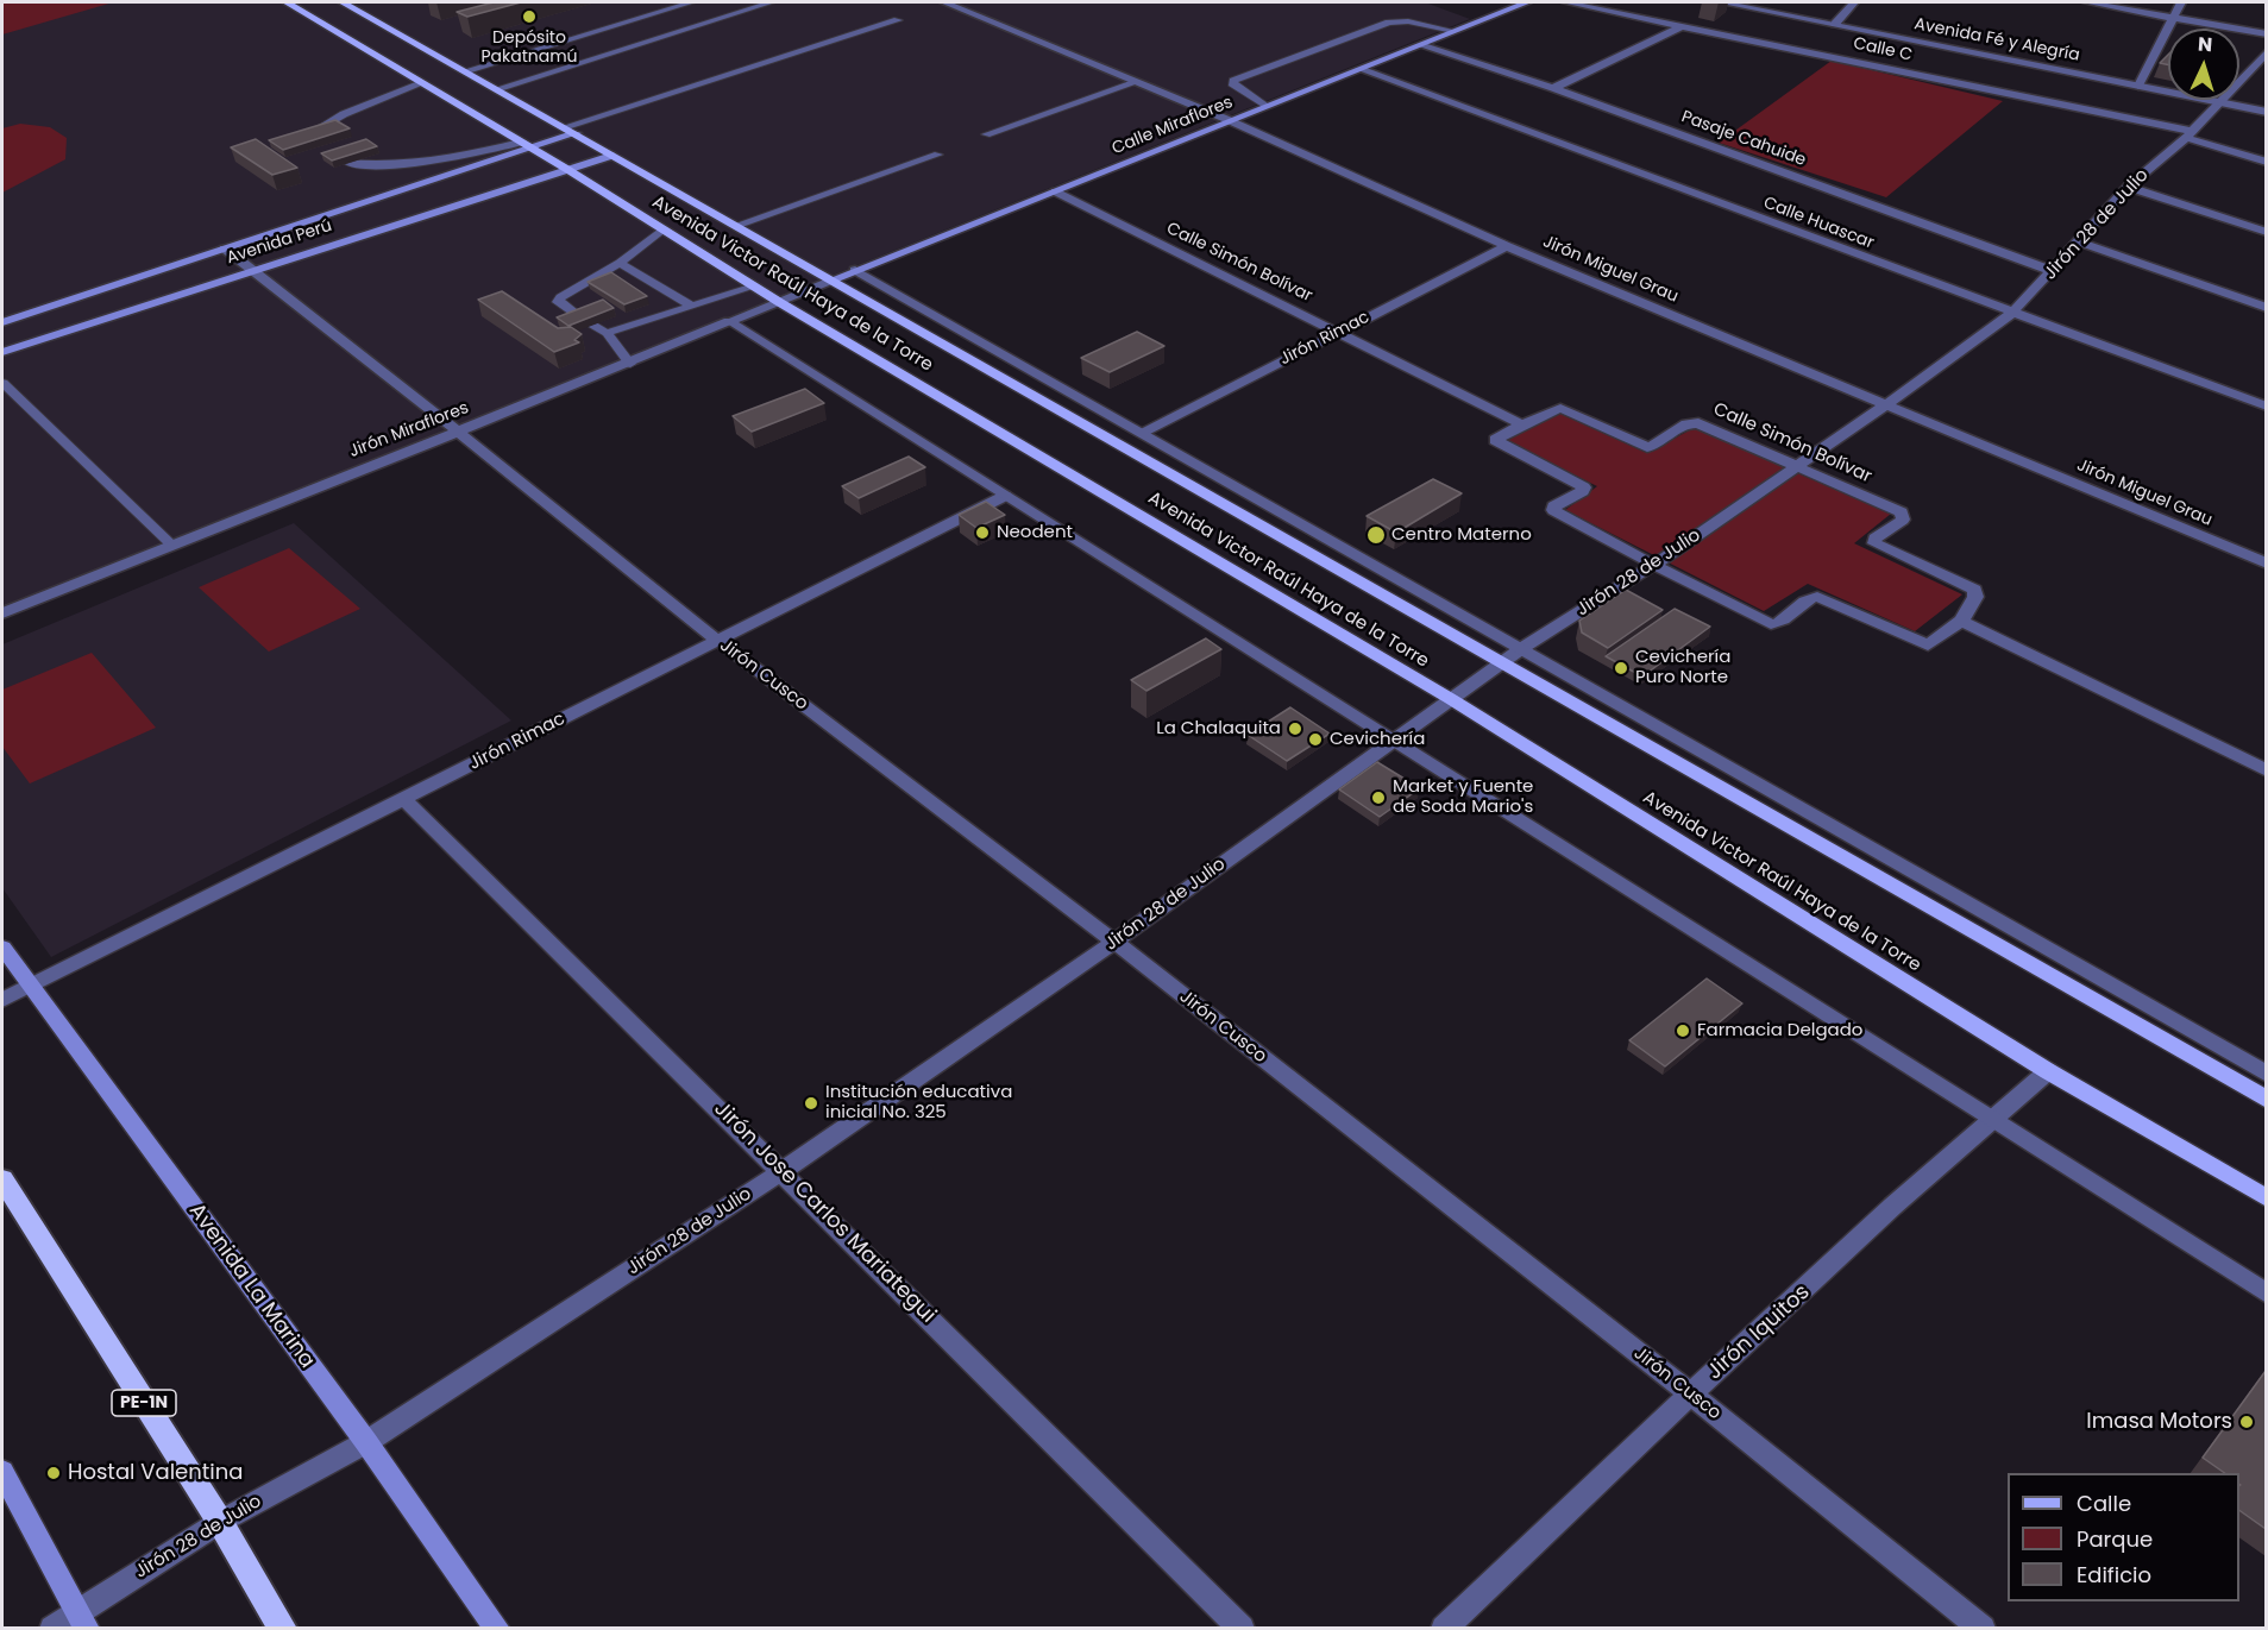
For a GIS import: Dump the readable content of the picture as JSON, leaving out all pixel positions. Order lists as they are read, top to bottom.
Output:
{
  "streets": {
    "highway": ["PE-1N"],
    "main road": [
      "Calle Miraflores",
      "Avenida Perú",
      "Avenida Victor Raúl Haya de la Torre",
      "Avenida La Marina"
    ],
    "street": [
      "Avenida Fé y Alegría",
      "Calle C",
      "Pasaje Cahuide",
      "Calle Huascar",
      "Jirón 28 de Julio",
      "Calle Simón Bolívar",
      "Jirón Miguel Grau",
      "Jirón Rimac",
      "Jirón Miraflores",
      "Jirón Cusco",
      "Jirón Jose Carlos Mariategui",
      "Jirón Iquitos"
    ]
  },
  "crossings": [
    ["Avenida Fé y Alegría", "Jirón 28 de Julio"],
    ["Calle C", "Jirón 28 de Julio"],
    ["Calle Miraflores", "Pasaje Cahuide"],
    ["Calle Miraflores", "Calle Huascar"],
    ["Calle Miraflores", "Calle Simón Bolívar"],
    ["Calle Miraflores", "Jirón Miguel Grau"],
    ["Calle Miraflores", "Avenida Victor Raúl Haya de la Torre"],
    ["Calle Miraflores", "Jirón Miraflores"],
    ["Pasaje Cahuide", "Jirón 28 de Julio"],
    ["Calle Huascar", "Jirón 28 de Julio"],
    ["Jirón 28 de Julio", "Calle Simón Bolívar"],
    ["Jirón 28 de Julio", "Jirón Miguel Grau"],
    ["Jirón 28 de Julio", "Avenida Victor Raúl Haya de la Torre"],
    ["Jirón 28 de Julio", "Jirón Cusco"],
    ["Jirón 28 de Julio", "Jirón Jose Carlos Mariategui"],
    ["Jirón 28 de Julio", "Avenida La Marina"],
    ["Jirón 28 de Julio", "PE-1N"],
    ["Avenida Perú", "Avenida Victor Raúl Haya de la Torre"],
    ["Avenida Perú", "Jirón Cusco"],
    ["Calle Simón Bolívar", "Jirón Rimac"],
    ["Jirón Miguel Grau", "Jirón Rimac"],
    ["Avenida Victor Raúl Haya de la Torre", "Jirón Miraflores"],
    ["Avenida Victor Raúl Haya de la Torre", "Jirón Iquitos"],
    ["Jirón Rimac", "Jirón Cusco"],
    ["Jirón Rimac", "Jirón Jose Carlos Mariategui"],
    ["Jirón Rimac", "Avenida La Marina"],
    ["Jirón Miraflores", "Jirón Cusco"],
    ["Jirón Cusco", "Jirón Iquitos"]
  ],
  "places": [
    "Depósito Pakatnamú",
    "Neodent",
    "Centro Materno",
    "Cevichería Puro Norte",
    "La Chalaquita",
    "Cevichería",
    "Market y Fuente de Soda Mario's",
    "Farmacia Delgado",
    "Institución educativa inicial No. 325",
    "Imasa Motors",
    "Hostal Valentina"
  ],
  "legend": ["Calle", "Parque", "Edificio"],
  "north": "top"
}
